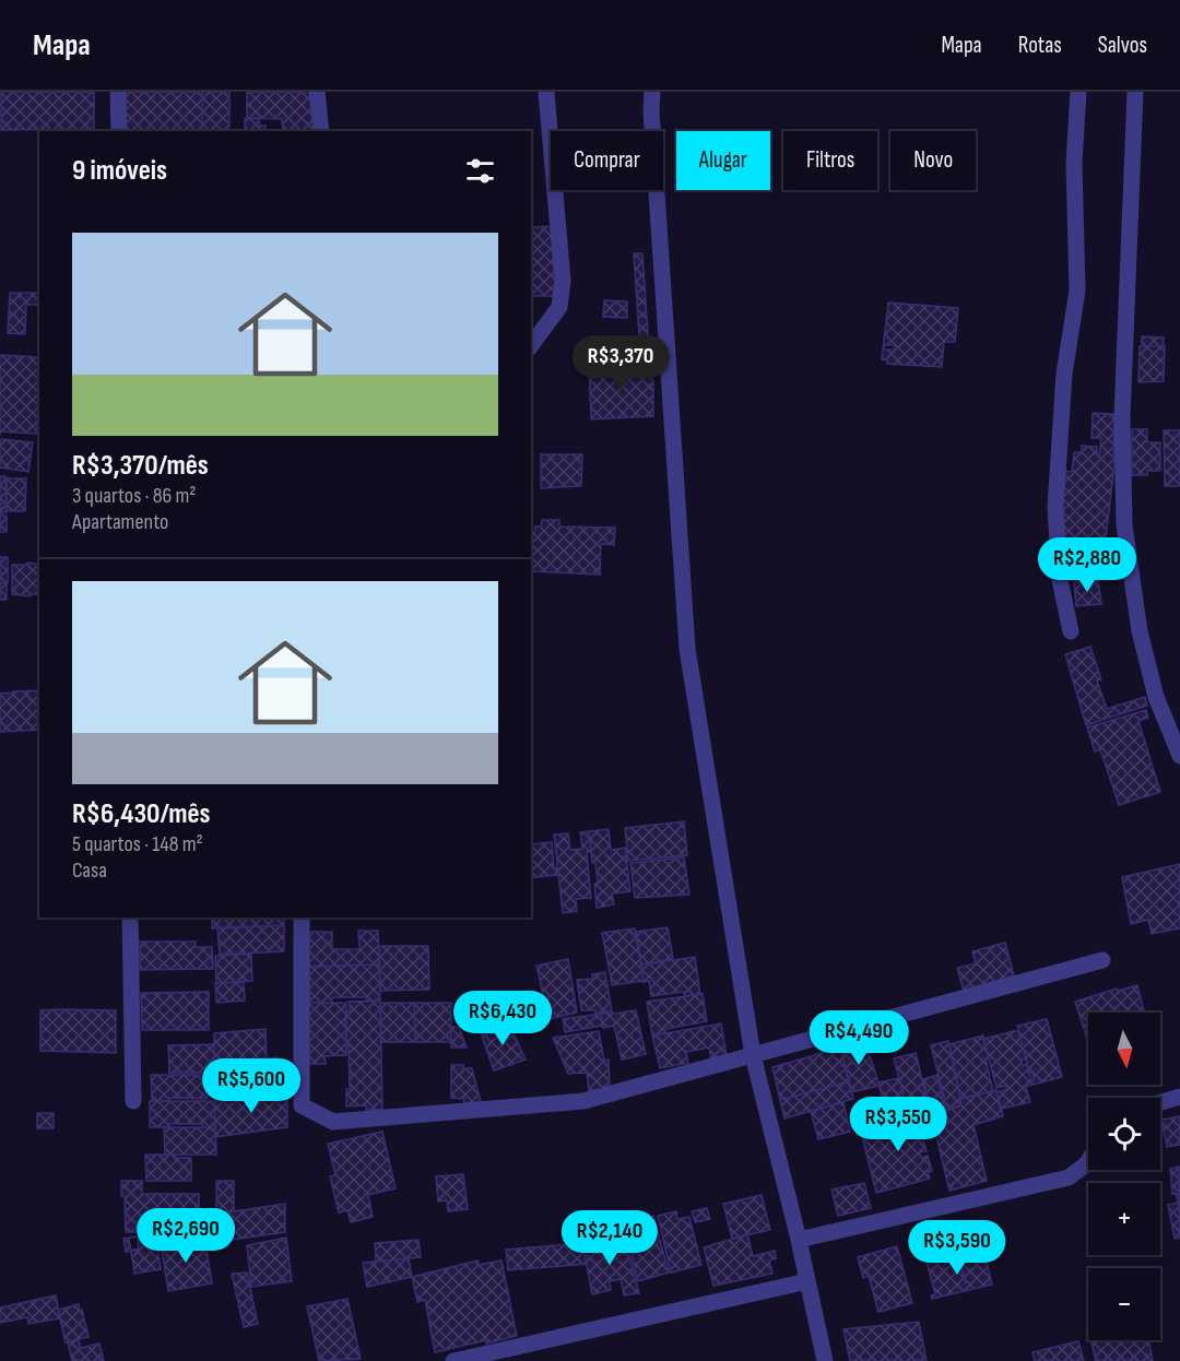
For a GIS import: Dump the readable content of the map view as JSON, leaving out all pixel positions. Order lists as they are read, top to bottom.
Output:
{
  "north": "bottom",
  "page": {
    "header": "Mapa",
    "nav": ["Mapa", "Rotas", "Salvos"],
    "chip": [
      "Comprar",
      "Alugar",
      "Filtros",
      "Novo"
    ],
    "heading": "9 imóveis",
    "list": [
      {
        "name": "R$3,370/mês",
        "note": "3 quartos · 86 m² · Apartamento"
      },
      {
        "name": "R$6,430/mês",
        "note": "5 quartos · 148 m² · Casa"
      }
    ],
    "price": [
      "R$3,370",
      "R$2,880",
      "R$6,430",
      "R$4,490",
      "R$5,600",
      "R$3,550",
      "R$2,690",
      "R$2,140",
      "R$3,590"
    ],
    "map_buttons": ["+", "−"]
  }
}
